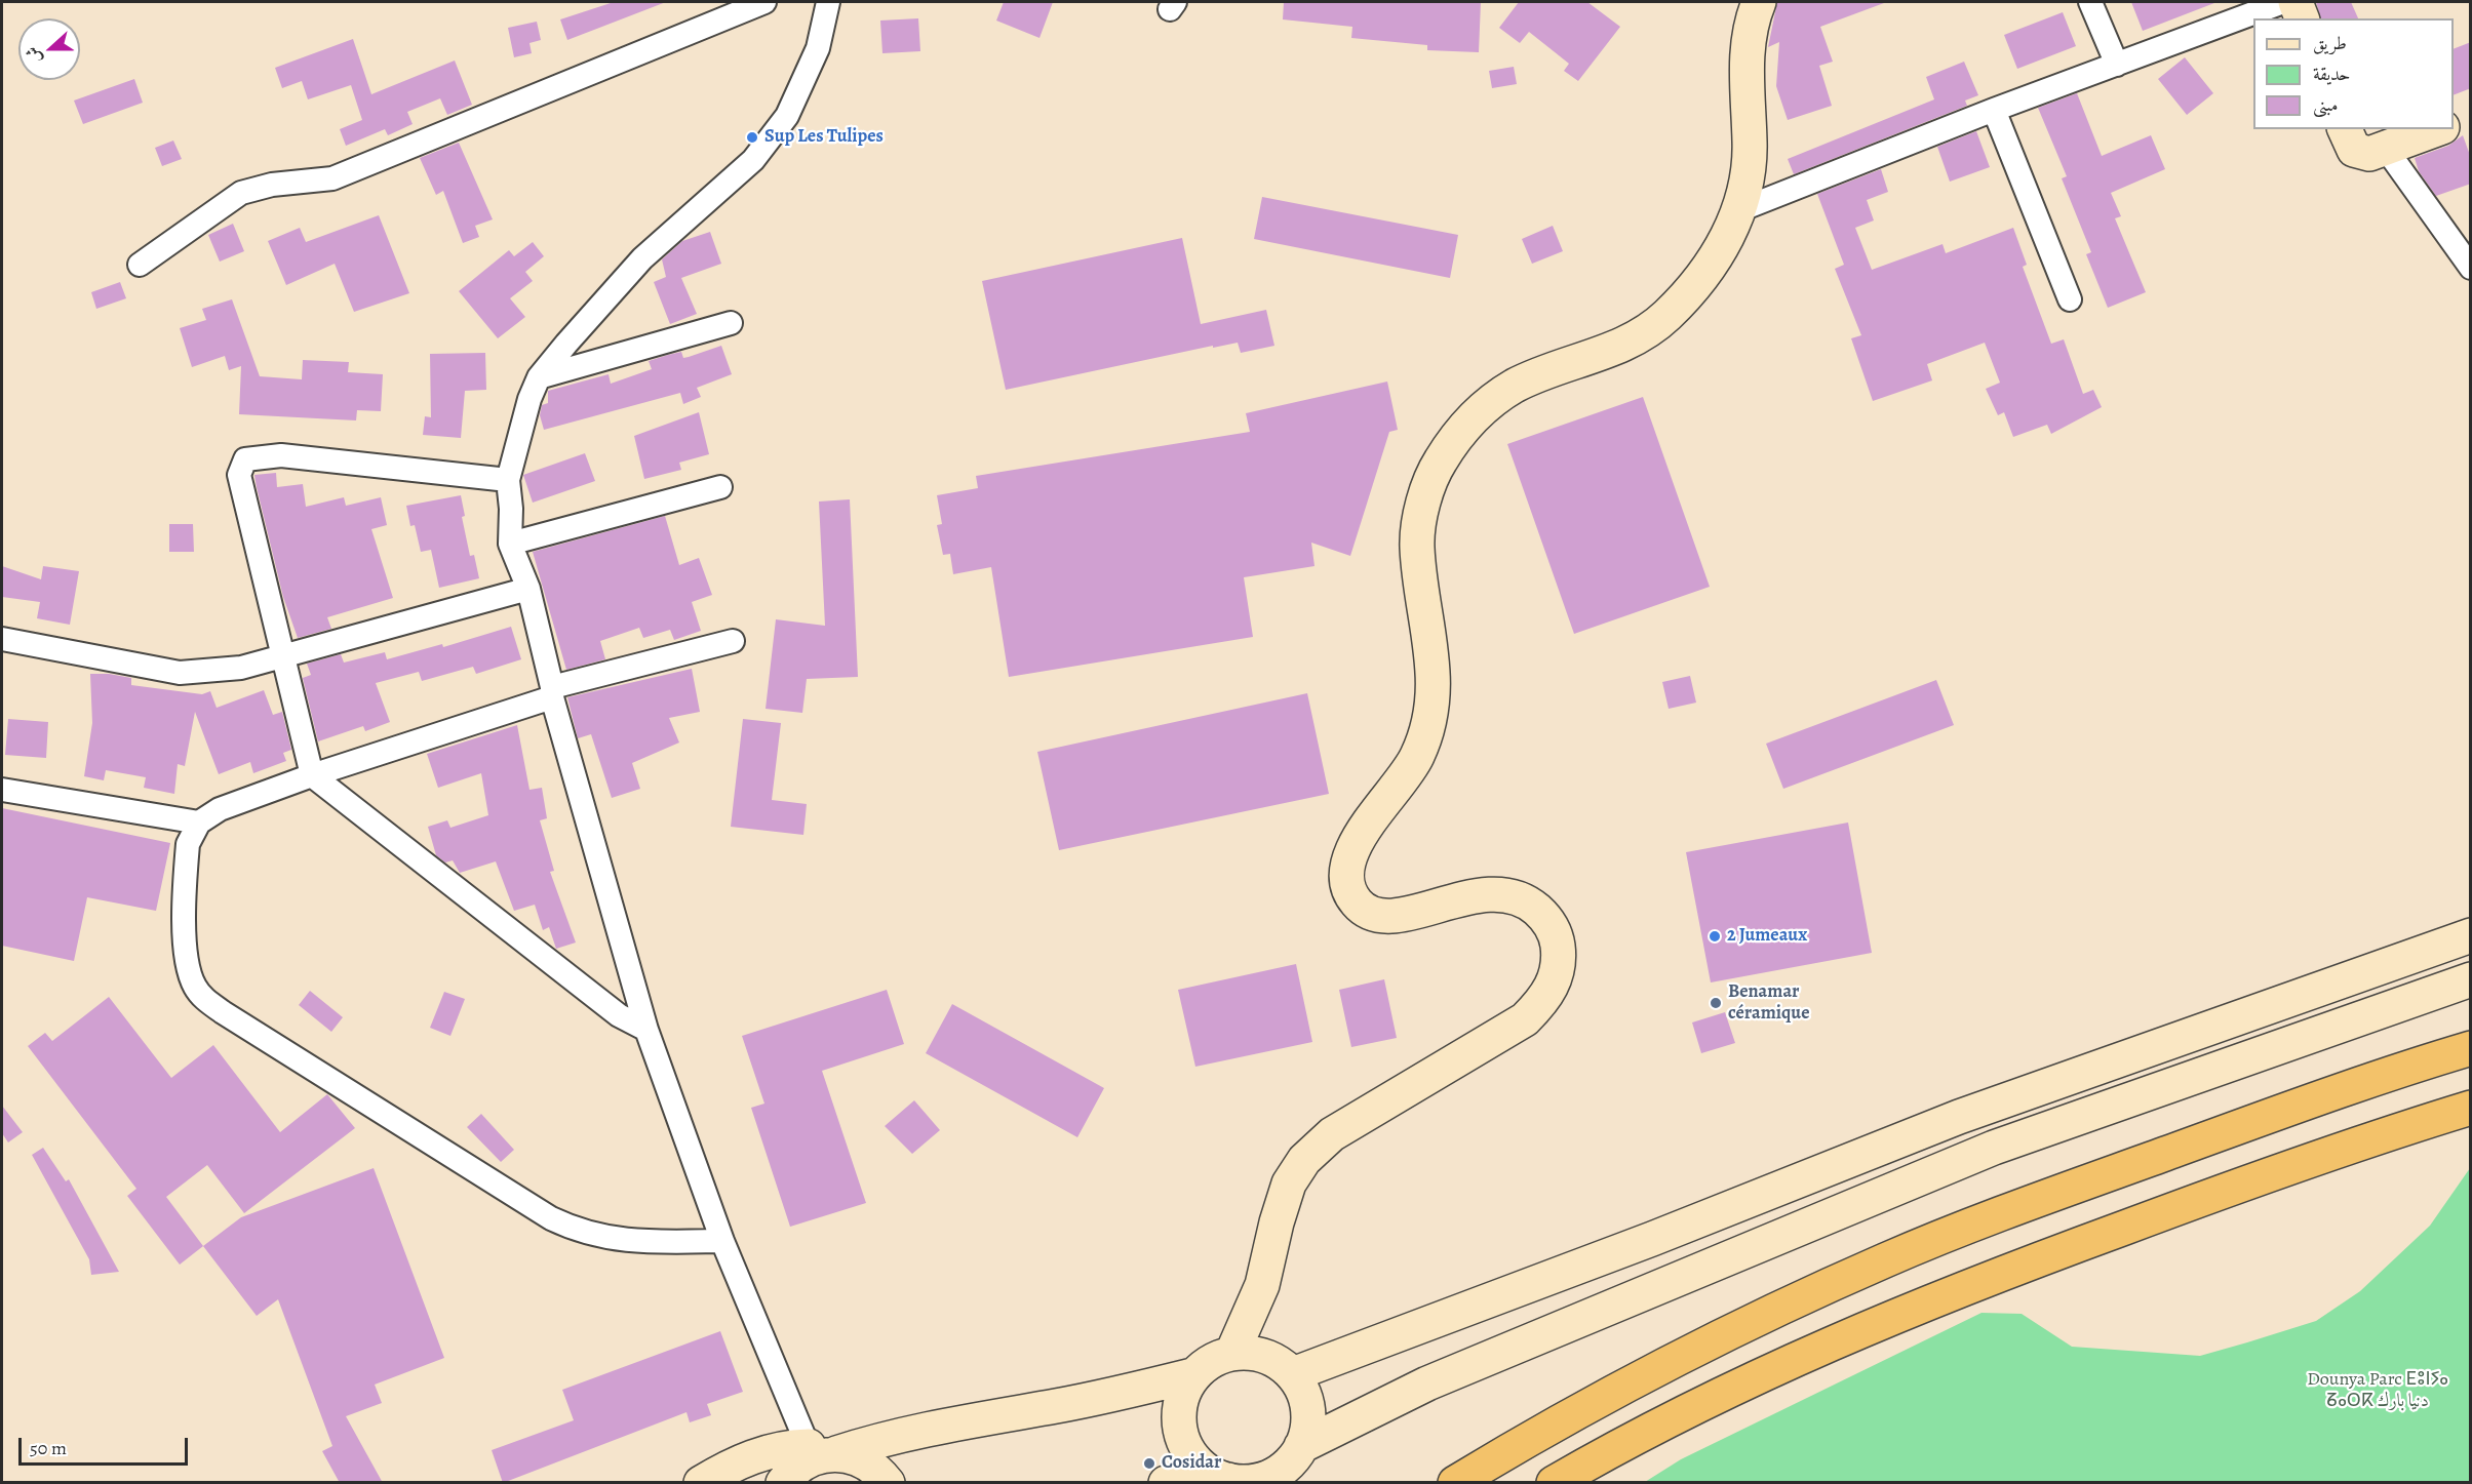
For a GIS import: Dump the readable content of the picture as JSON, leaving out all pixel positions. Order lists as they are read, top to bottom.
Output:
{
  "parks": ["Dounya Parc ⴹⵓⵏⵢⴰ ⵒⴰⵔⴽ دنيا بارك"],
  "places": [
    "Sup Les Tulipes",
    "2 Jumeaux",
    "Benamar céramique",
    "Cosidar"
  ],
  "legend": ["طريق", "حديقة", "مبنى"],
  "scale_bar": "50 m",
  "north": "left"
}
